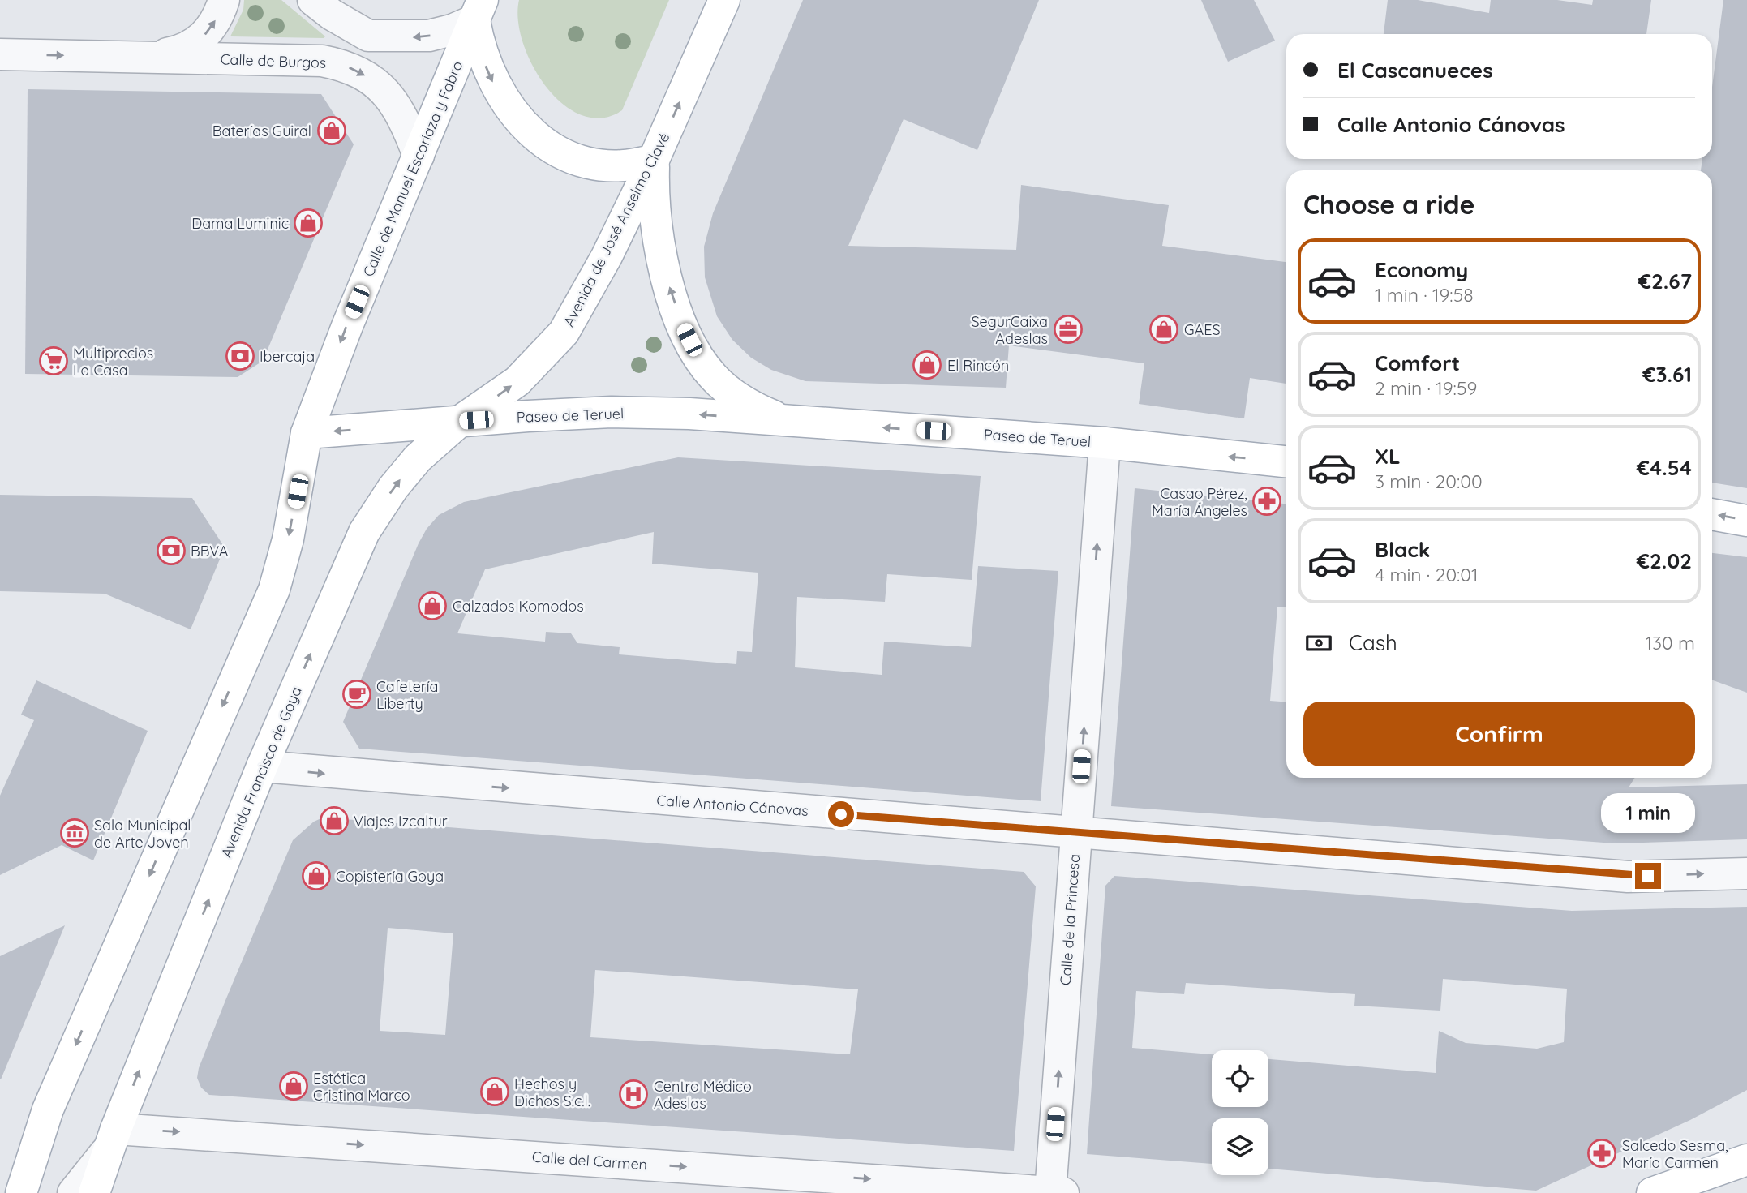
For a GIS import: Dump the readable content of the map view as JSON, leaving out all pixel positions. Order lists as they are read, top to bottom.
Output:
{
  "streets": {
    "main road": [
      "Calle de Manuel Escoriaza y Fabro",
      "Avenida de José Anselmo Clavé",
      "Paseo de Teruel",
      "Avenida Francisco de Goya"
    ],
    "street": [
      "Calle de Burgos",
      "Calle Antonio Cánovas",
      "Calle de la Princesa",
      "Calle del Carmen"
    ]
  },
  "crossings": [
    ["Calle de Burgos", "Calle de Manuel Escoriaza y Fabro"],
    ["Calle de Manuel Escoriaza y Fabro", "Paseo de Teruel"],
    ["Avenida de José Anselmo Clavé", "Paseo de Teruel"],
    ["Avenida de José Anselmo Clavé", "Avenida Francisco de Goya"],
    ["Paseo de Teruel", "Avenida Francisco de Goya"],
    ["Paseo de Teruel", "Calle de la Princesa"],
    ["Avenida Francisco de Goya", "Calle Antonio Cánovas"],
    ["Avenida Francisco de Goya", "Calle del Carmen"],
    ["Calle Antonio Cánovas", "Calle de la Princesa"],
    ["Calle de la Princesa", "Calle del Carmen"]
  ],
  "one_way": [
    "Calle de Manuel Escoriaza y Fabro",
    "Avenida de José Anselmo Clavé",
    "Paseo de Teruel",
    "Calle Antonio Cánovas",
    "Calle de la Princesa",
    "Calle del Carmen"
  ],
  "places": {
    "shop": [
      "Baterías Guiral",
      "Dama Luminic",
      "GAES",
      "El Rincón",
      "Calzados Komodos",
      "Viajes Izcaltur",
      "Copistería Goya",
      "Estética Cristina Marco",
      "Hechos y Dichos S.c.l."
    ],
    "office": ["SegurCaixa Adeslas"],
    "bank": ["Ibercaja", "BBVA"],
    "supermarket": ["Multiprecios La Casa"],
    "pharmacy": ["Casao Pérez, María Ángeles", "Salcedo Sesma, María Carmen"],
    "cafe": ["Cafetería Liberty"],
    "museum": ["Sala Municipal de Arte Joven"],
    "hospital": ["Centro Médico Adeslas"]
  },
  "page": {
    "banner": ["El Cascanueces", "Calle Antonio Cánovas"],
    "heading": "Choose a ride",
    "list": [
      {
        "name": "Economy",
        "note": "1 min · 19:58",
        "value": "€2.67"
      },
      {
        "name": "Comfort",
        "note": "2 min · 19:59",
        "value": "€3.61"
      },
      {
        "name": "XL",
        "note": "3 min · 20:00",
        "value": "€4.54"
      },
      {
        "name": "Black",
        "note": "4 min · 20:01",
        "value": "€2.02"
      }
    ],
    "pay": ["Cash", "130 m"],
    "buttons": "Confirm",
    "bubble": "1 min"
  }
}
